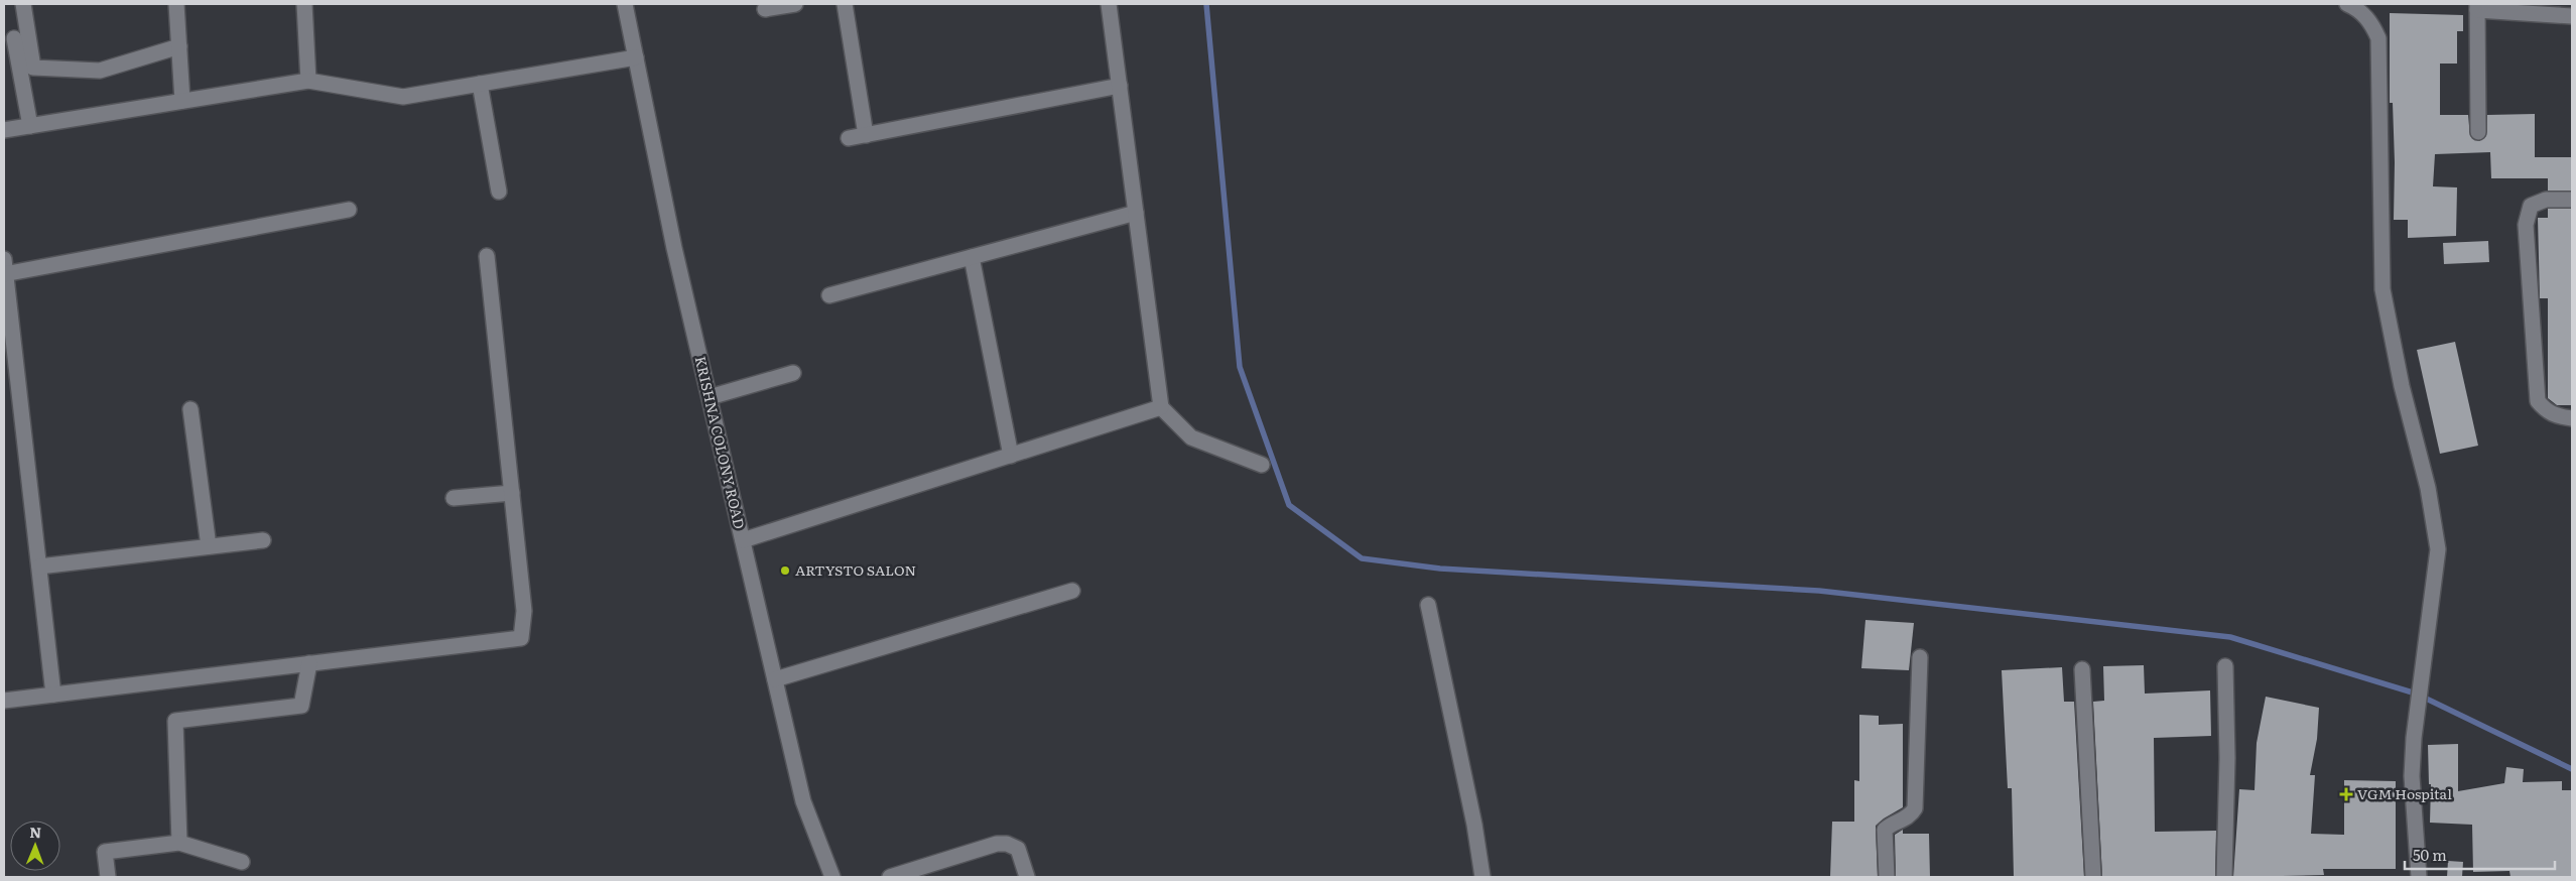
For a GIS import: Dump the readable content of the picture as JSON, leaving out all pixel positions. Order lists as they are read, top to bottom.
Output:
{
  "streets": {
    "street": ["KRISHNA COLONY ROAD"]
  },
  "places": {
    "other": ["ARTYSTO SALON"],
    "health": ["VGM Hospital"]
  },
  "scale_bar": "50 m",
  "north": "top"
}
